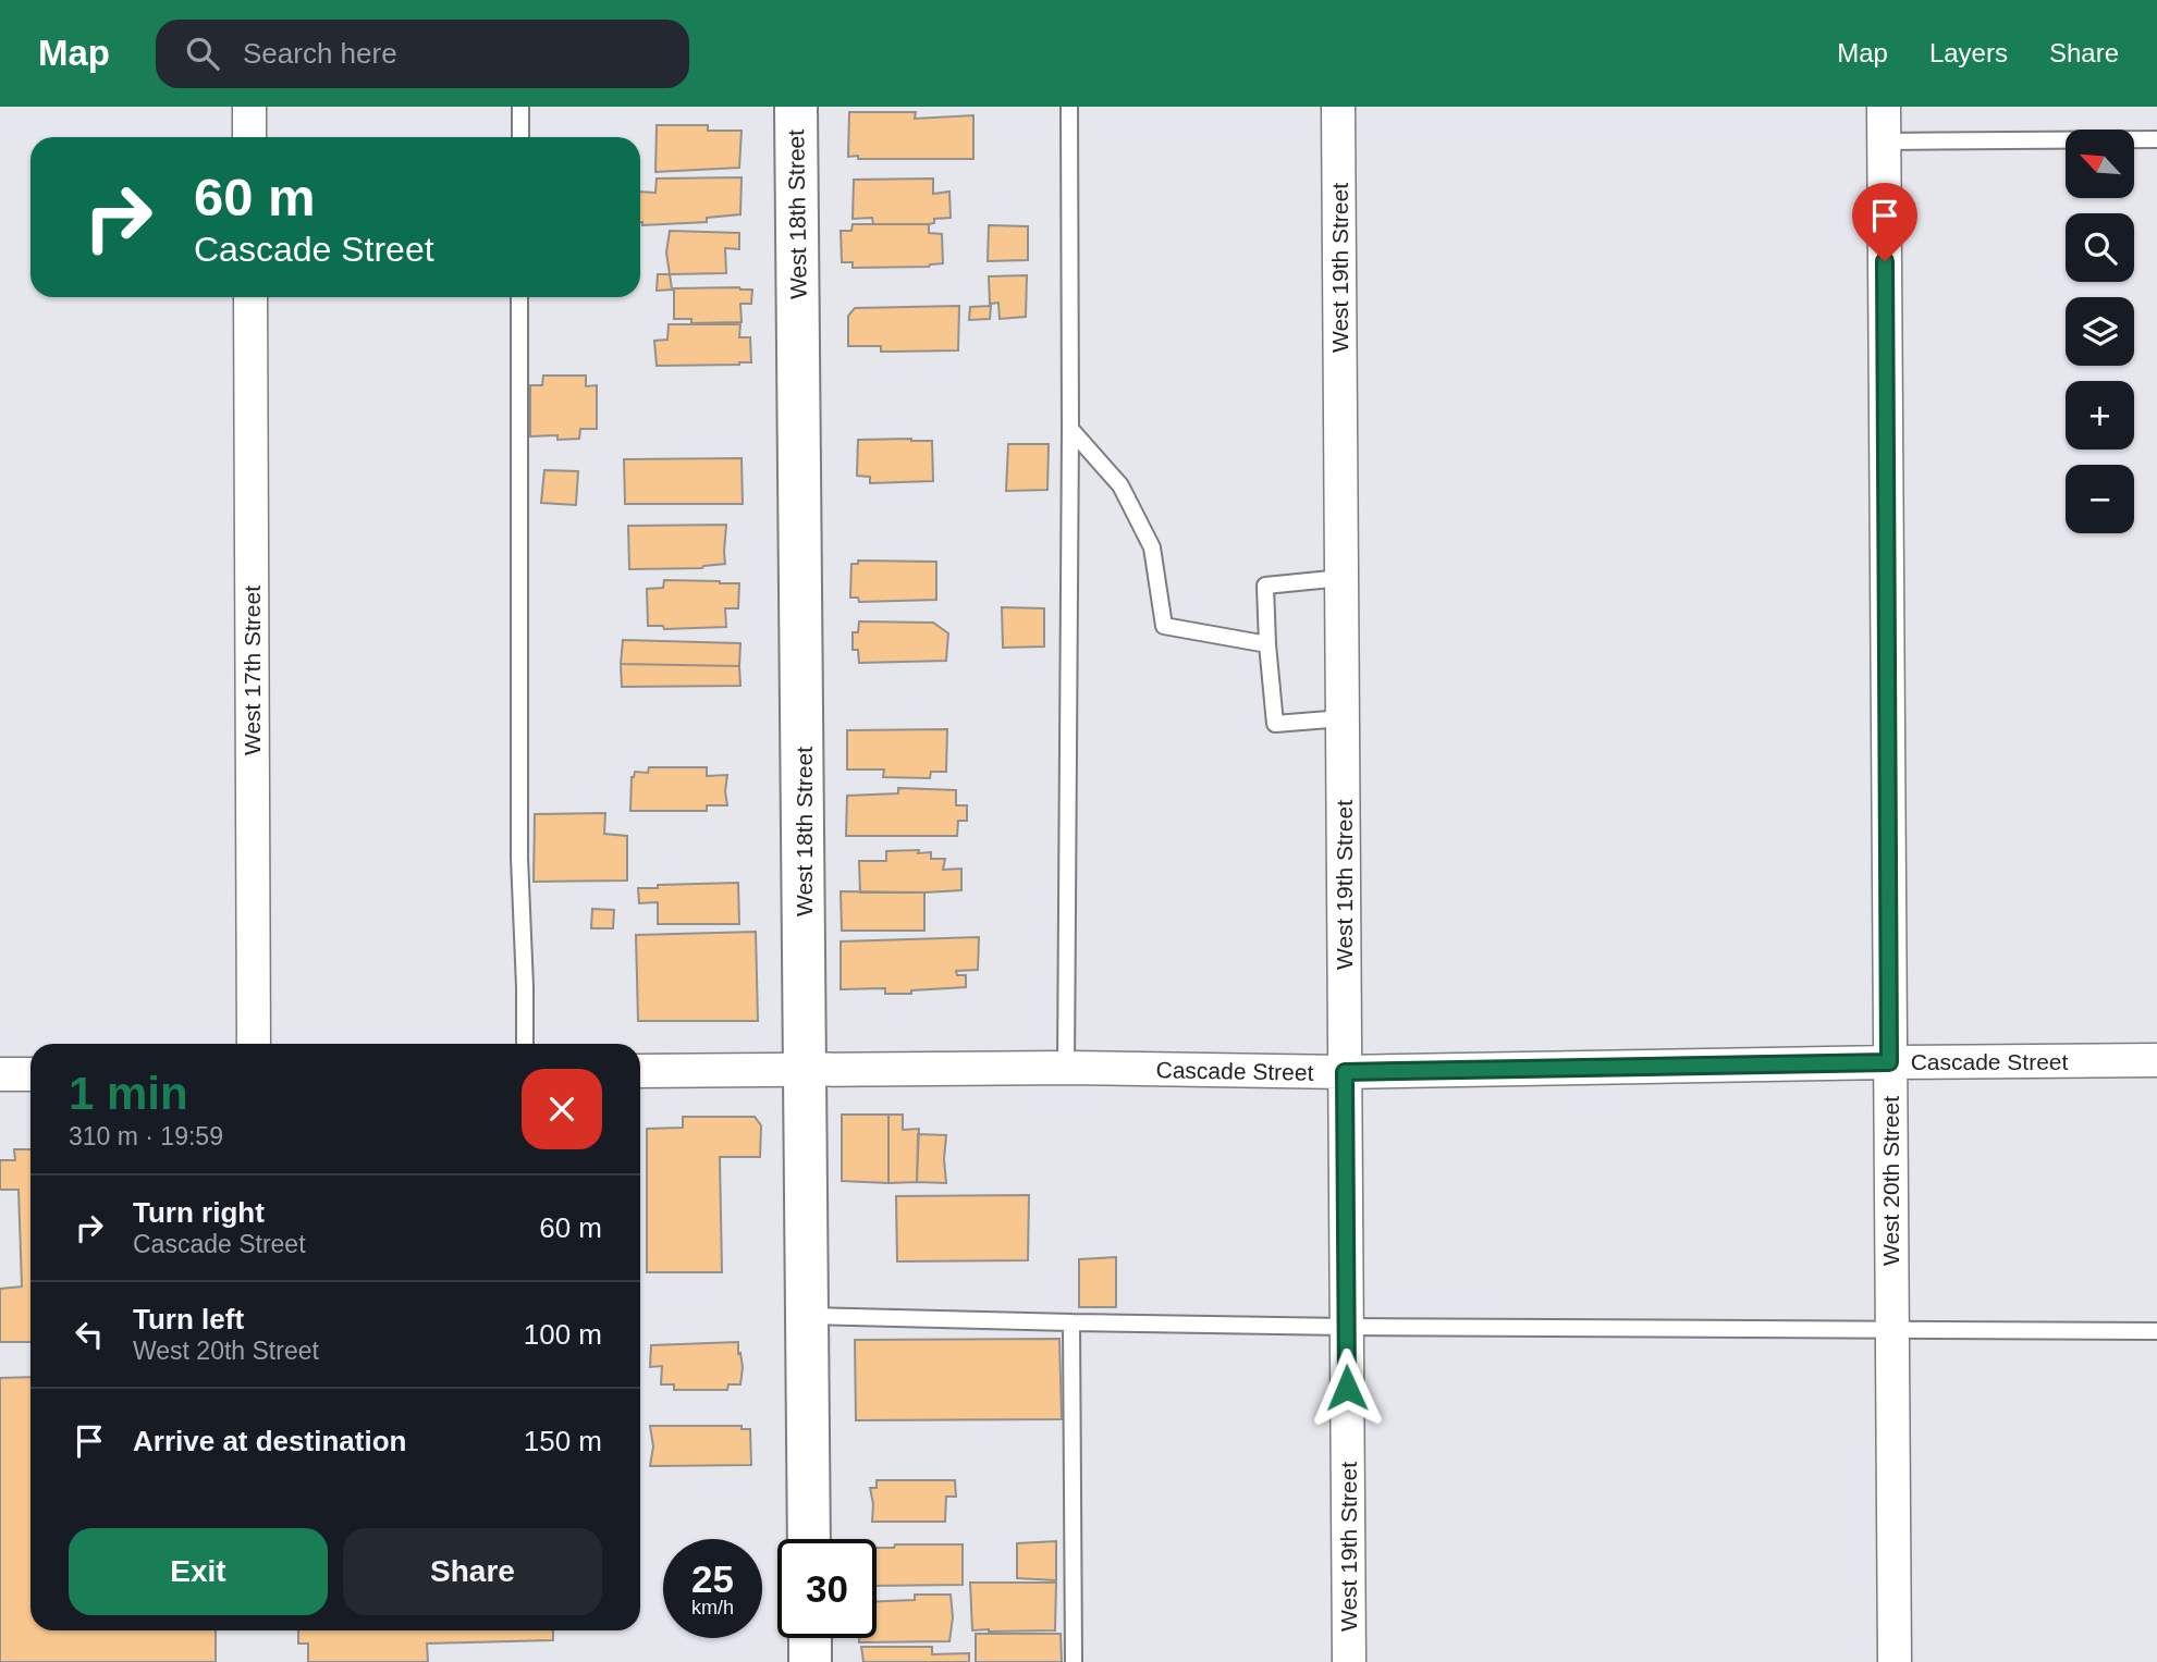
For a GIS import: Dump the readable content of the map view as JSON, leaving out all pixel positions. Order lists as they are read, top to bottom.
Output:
{
  "streets": {
    "street": [
      "West 18th Street",
      "West 19th Street",
      "West 17th Street",
      "Cascade Street",
      "West 20th Street"
    ]
  },
  "crossings": [
    ["West 18th Street", "Cascade Street"],
    ["West 19th Street", "Cascade Street"],
    ["Cascade Street", "West 20th Street"]
  ],
  "north": "top left",
  "page": {
    "header": "Map",
    "search": "Search here",
    "nav": ["Map", "Layers", "Share"],
    "map_buttons": ["+", "−"],
    "turn": ["60 m", "Cascade Street"],
    "heading": ["1 min", "310 m · 19:59"],
    "list": [
      {
        "name": "Turn right",
        "note": "Cascade Street",
        "value": "60 m"
      },
      {
        "name": "Turn left",
        "note": "West 20th Street",
        "value": "100 m"
      },
      {
        "name": "Arrive at destination",
        "value": "150 m"
      }
    ],
    "buttons": ["Exit", "Share"],
    "speed": "25 km/h",
    "limit": "30"
  }
}
